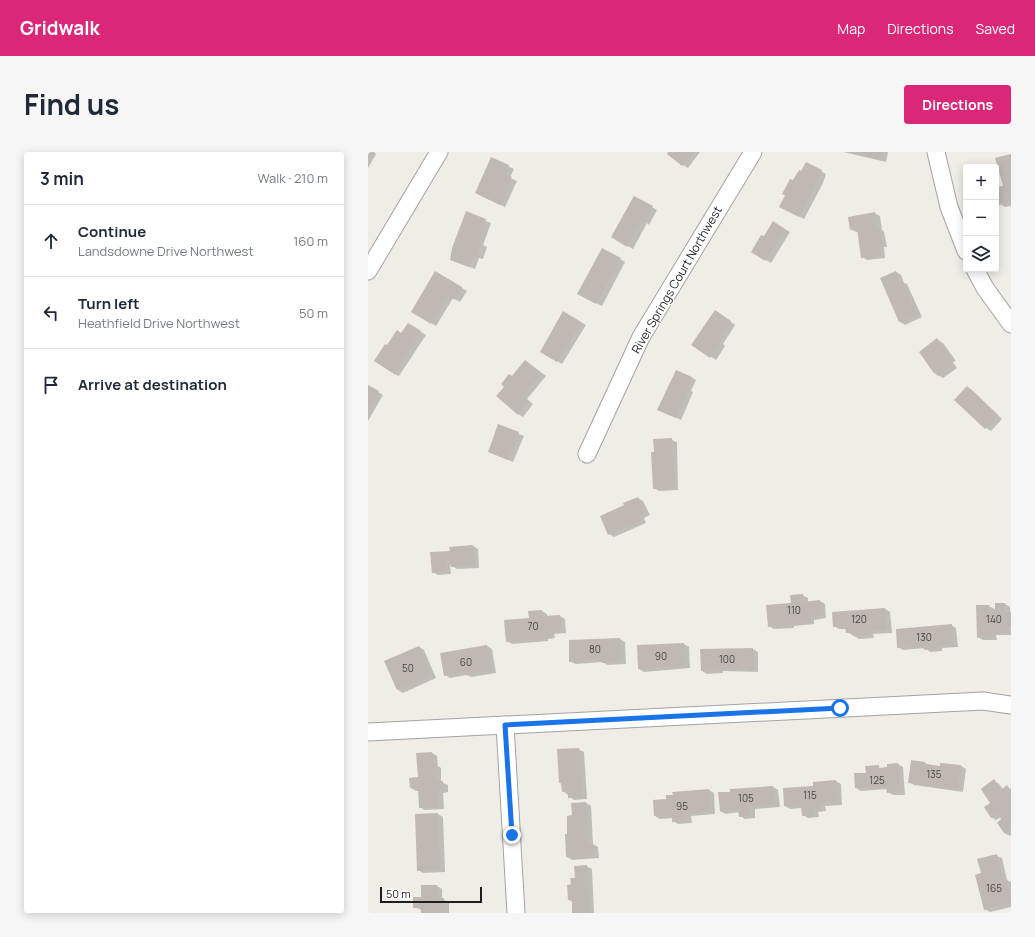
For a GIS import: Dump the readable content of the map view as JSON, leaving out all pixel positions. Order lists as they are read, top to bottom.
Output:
{
  "streets": {
    "street": ["River Springs Court Northwest"]
  },
  "house_numbers": [
    "110",
    "120",
    "140",
    "70",
    "130",
    "80",
    "90",
    "100",
    "60",
    "50",
    "135",
    "125",
    "115",
    "105",
    "95",
    "165"
  ],
  "scale_bar": "50 m",
  "page": {
    "header": "Gridwalk",
    "nav": ["Map", "Directions", "Saved"],
    "title": "Find us",
    "buttons": "Directions",
    "heading": ["3 min", "Walk · 210 m"],
    "map_buttons": ["+", "−"],
    "list": [
      ["Continue", "Landsdowne Drive Northwest", "160 m"],
      ["Turn left", "Heathfield Drive Northwest", "50 m"],
      "Arrive at destination"
    ],
    "scale": "50 m"
  }
}
